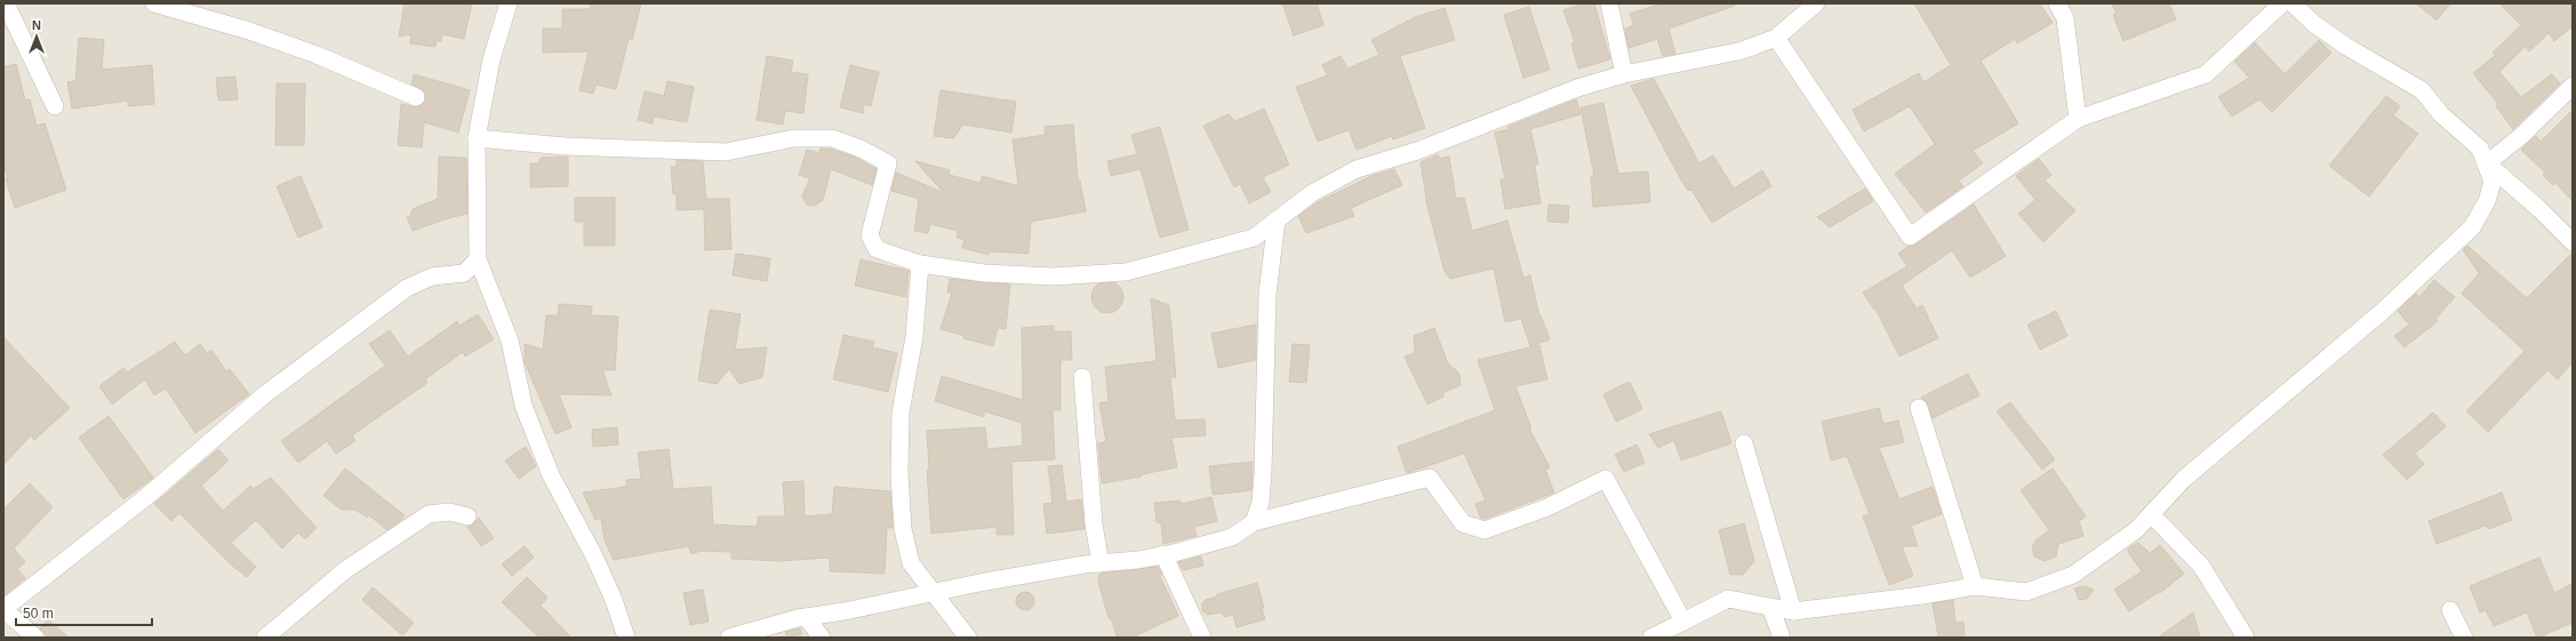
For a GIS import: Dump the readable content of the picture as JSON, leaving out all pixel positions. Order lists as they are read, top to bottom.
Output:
{
  "scale_bar": "50 m",
  "north": "top"
}
